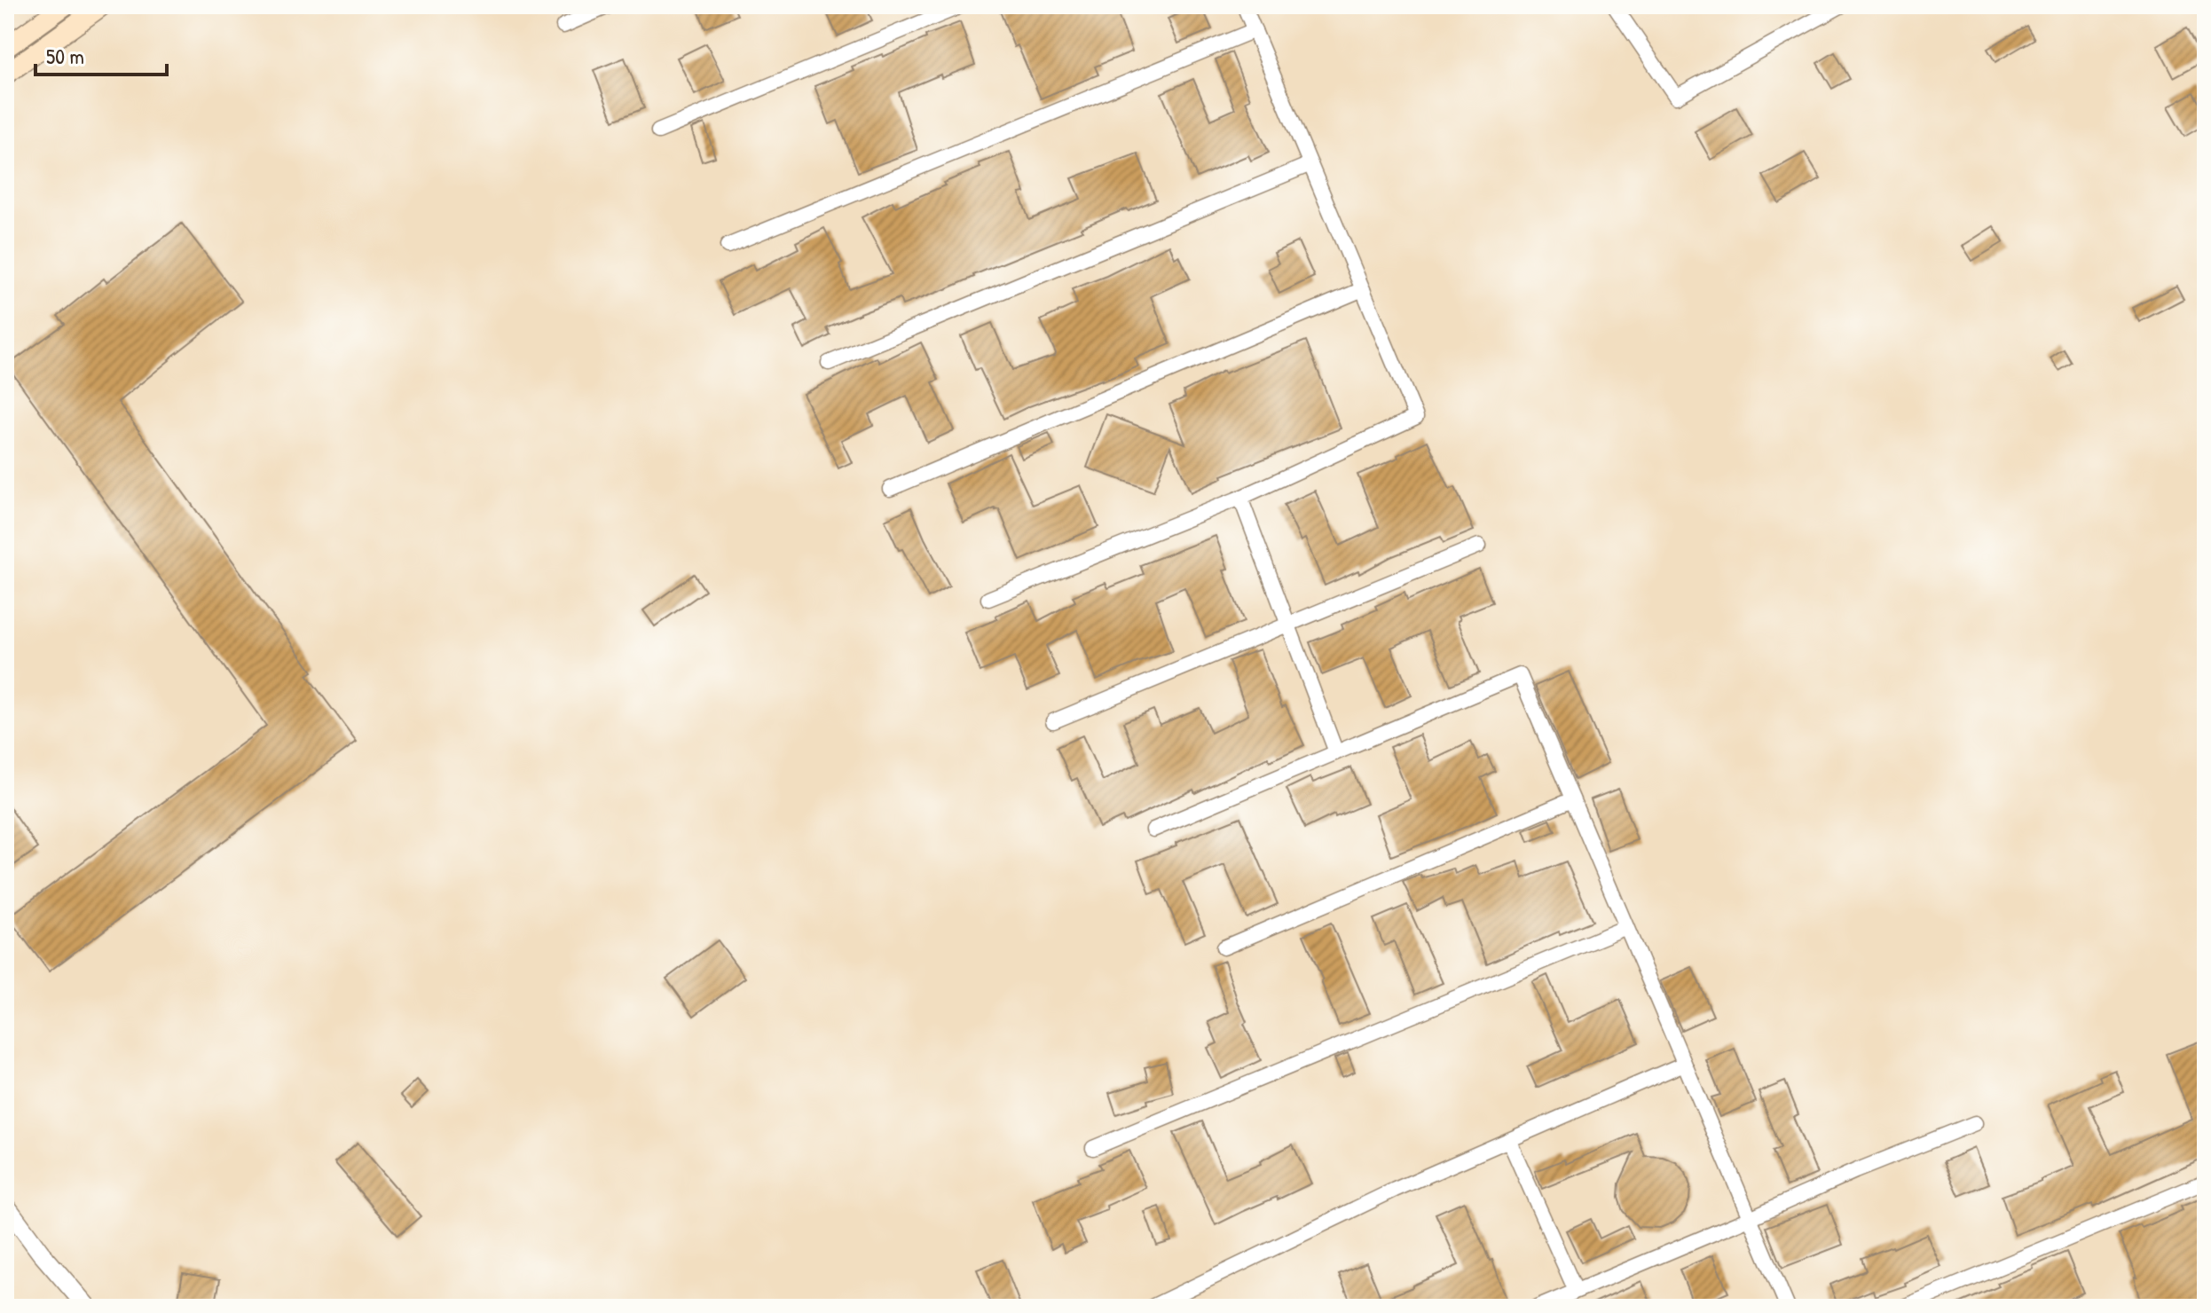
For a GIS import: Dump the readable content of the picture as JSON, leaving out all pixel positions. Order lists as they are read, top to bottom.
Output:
{
  "scale_bar": "50 m"
}
